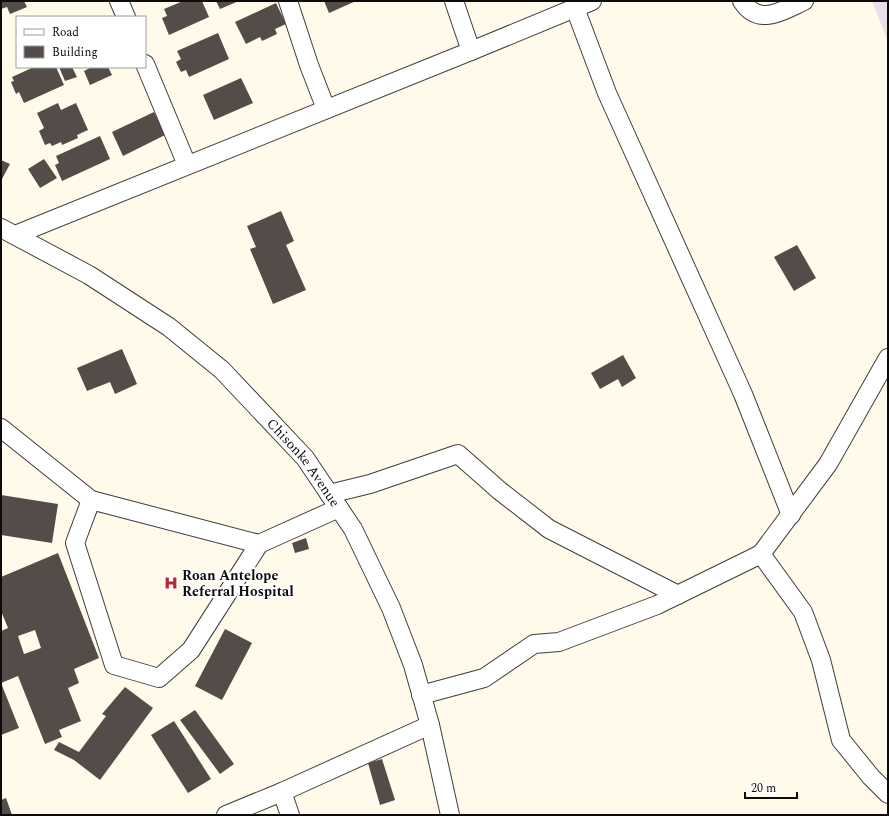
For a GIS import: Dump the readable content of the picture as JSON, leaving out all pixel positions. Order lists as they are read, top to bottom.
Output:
{
  "streets": {
    "street": ["Chisonke Avenue"]
  },
  "places": {
    "hospital": ["Roan Antelope Referral Hospital"]
  },
  "legend": ["Road", "Building"],
  "scale_bar": "20 m"
}
